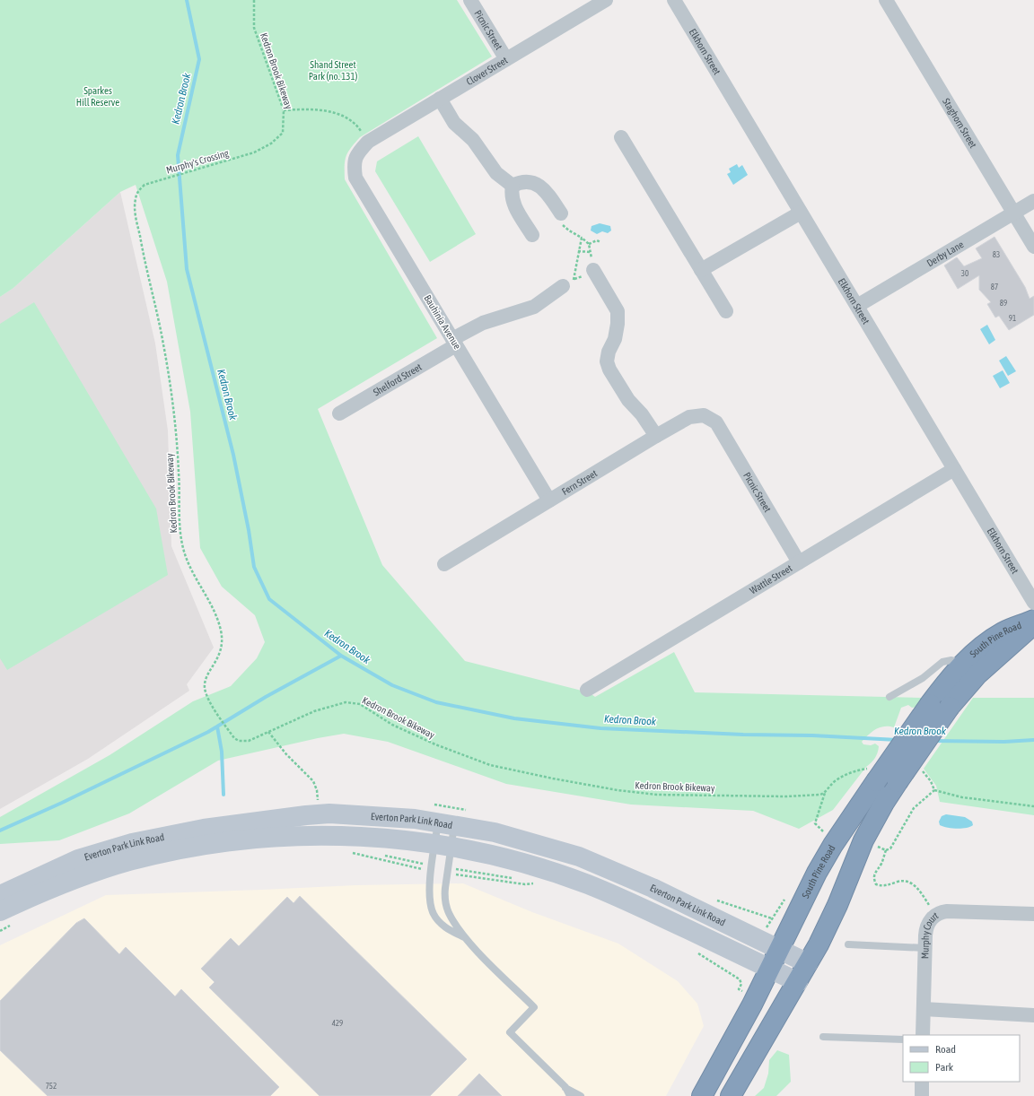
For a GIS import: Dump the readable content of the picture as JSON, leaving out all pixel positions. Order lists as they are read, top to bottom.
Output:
{
  "streets": {
    "highway": ["South Pine Road"],
    "main road": ["Everton Park Link Road"],
    "street": [
      "Picnic Street",
      "Elkhorn Street",
      "Clover Street",
      "Staghorn Street",
      "Derby Lane",
      "Bauhinia Avenue",
      "Shelford Street",
      "Fern Street",
      "Wattle Street",
      "Murphy Court"
    ],
    "path": ["Kedron Brook Bikeway", "Murphy's Crossing"]
  },
  "crossings": [
    ["Picnic Street", "Clover Street"],
    ["Picnic Street", "Fern Street"],
    ["Picnic Street", "Wattle Street"],
    ["Elkhorn Street", "Derby Lane"],
    ["Elkhorn Street", "Wattle Street"],
    ["Kedron Brook Bikeway", "Murphy's Crossing"],
    ["Kedron Brook Bikeway", "South Pine Road"],
    ["Clover Street", "Bauhinia Avenue"],
    ["Staghorn Street", "Derby Lane"],
    ["Bauhinia Avenue", "Shelford Street"],
    ["Bauhinia Avenue", "Fern Street"],
    ["South Pine Road", "Everton Park Link Road"]
  ],
  "water": ["Kedron Brook"],
  "parks": ["Shand Street Park (no. 131)", "Sparkes Hill Reserve"],
  "house_numbers": [
    "83",
    "30",
    "87",
    "89",
    "91",
    "429",
    "752"
  ],
  "legend": ["Road", "Park"]
}
